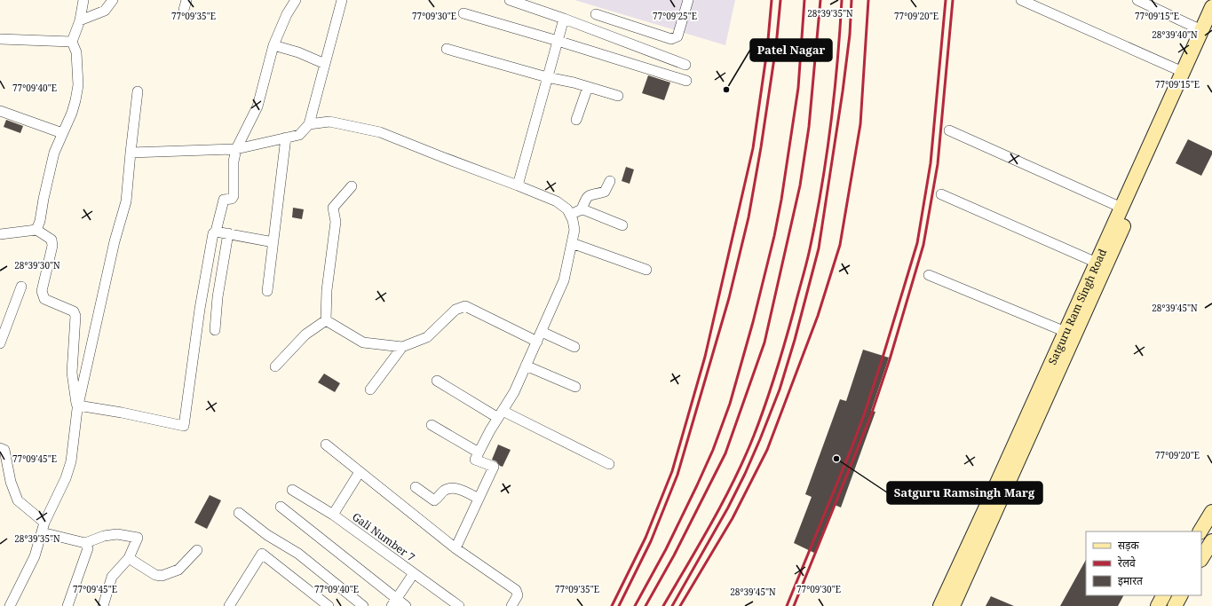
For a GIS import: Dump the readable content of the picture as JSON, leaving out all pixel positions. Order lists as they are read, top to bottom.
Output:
{
  "streets": {
    "street": ["Satguru Ram Singh Road", "Gali Number 7"]
  },
  "places": ["Patel Nagar", "Satguru Ramsingh Marg"],
  "legend": ["सड़क", "रेलवे", "इमारत"],
  "coordinates": [
    "28°39'35\"N",
    "77°09'35\"E",
    "77°09'30\"E",
    "77°09'25\"E",
    "77°09'20\"E",
    "77°09'15\"E",
    "28°39'40\"N",
    "77°09'40\"E",
    "28°39'30\"N",
    "28°39'45\"N",
    "77°09'45\"E"
  ]
}
